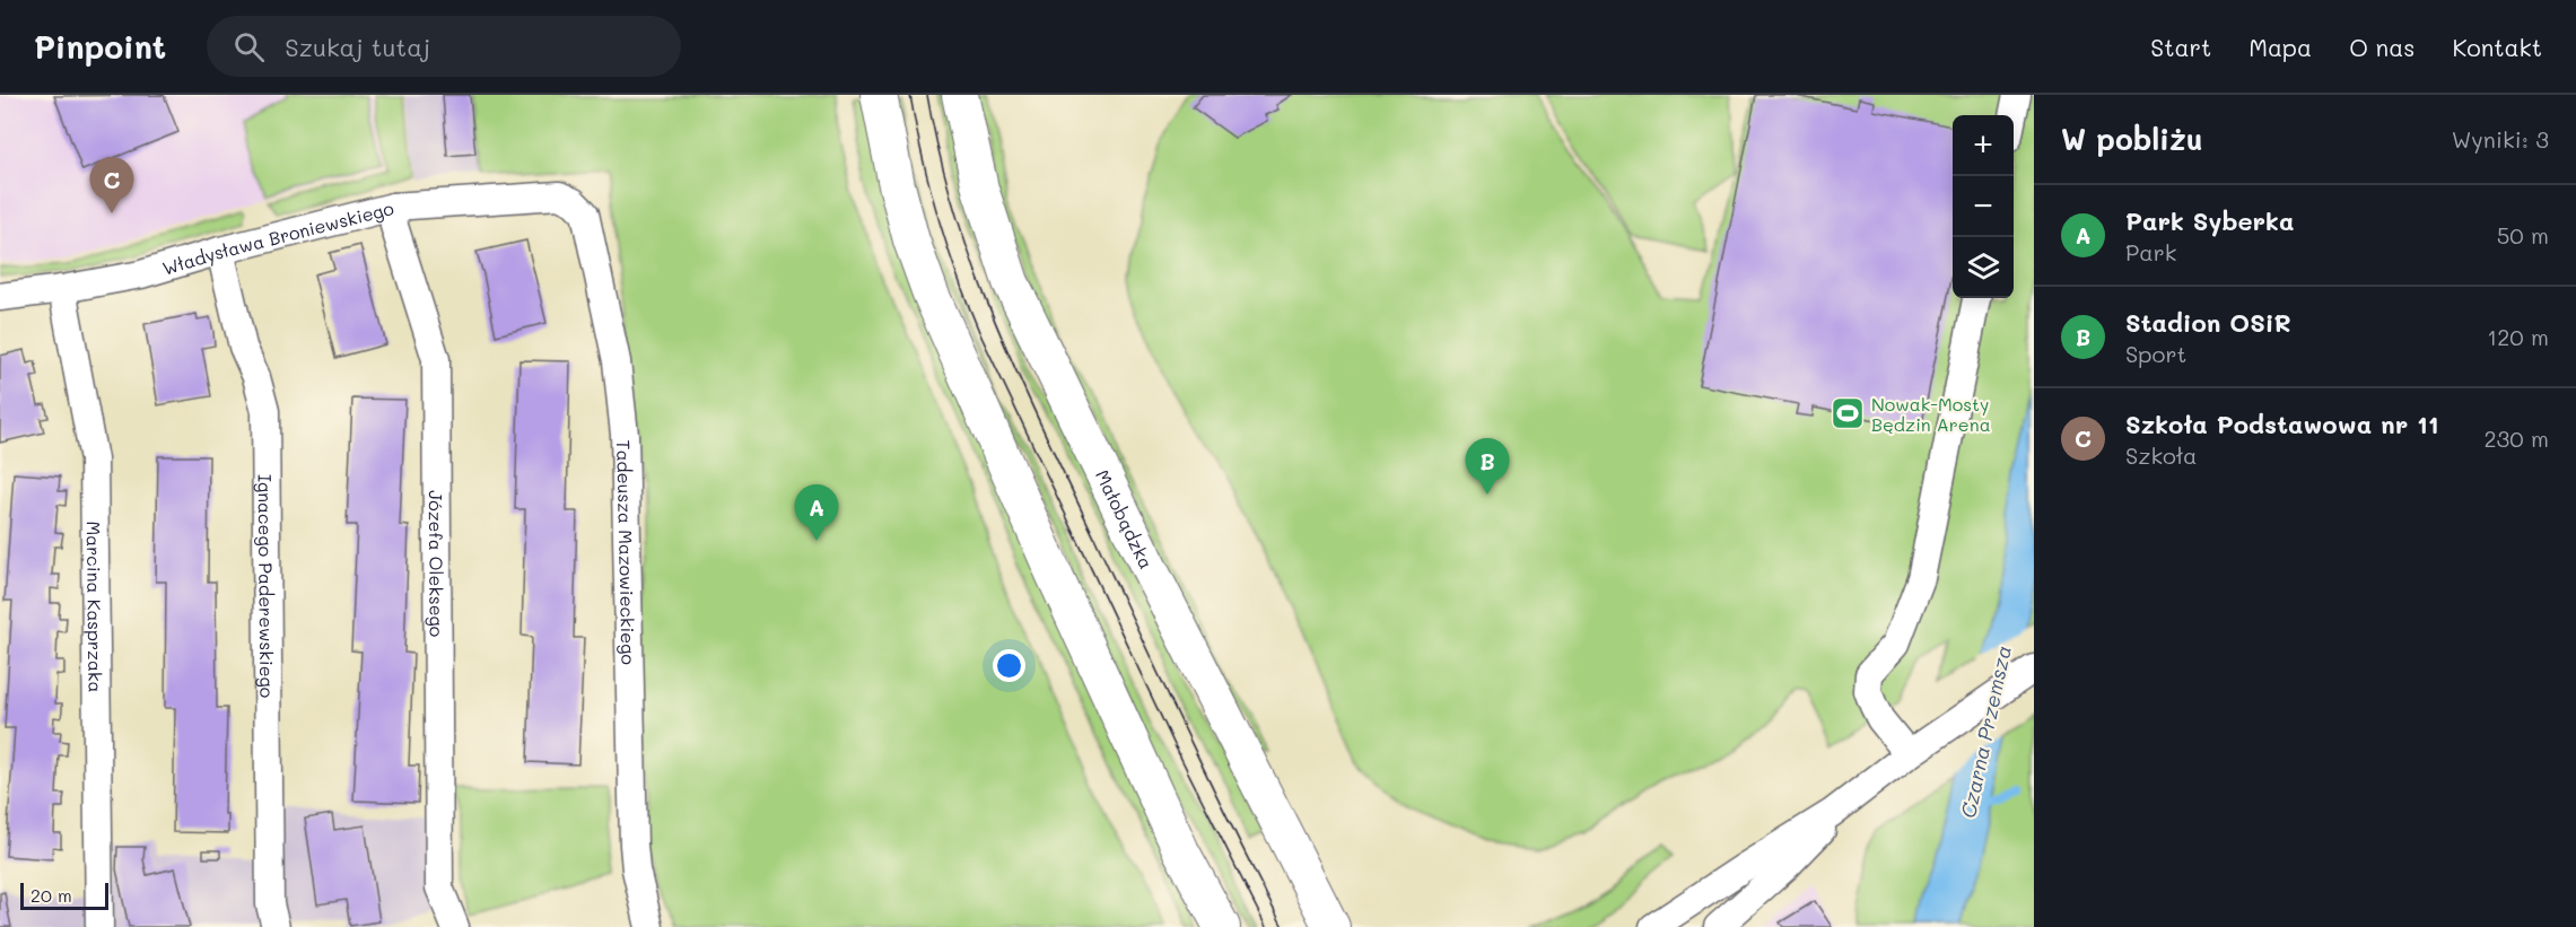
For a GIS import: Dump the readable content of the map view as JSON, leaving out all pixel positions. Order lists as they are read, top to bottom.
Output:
{
  "streets": {
    "street": [
      "Władysława Broniewskiego",
      "Małobądzka",
      "Tadeusza Mazowieckiego",
      "Józefa Oleksego",
      "Ignacego Paderewskiego",
      "Marcina Kasprzaka"
    ]
  },
  "crossings": [
    ["Władysława Broniewskiego", "Tadeusza Mazowieckiego"],
    ["Władysława Broniewskiego", "Józefa Oleksego"],
    ["Władysława Broniewskiego", "Ignacego Paderewskiego"],
    ["Władysława Broniewskiego", "Marcina Kasprzaka"]
  ],
  "water": ["Czarna Przemsza"],
  "places": {
    "sports": ["Nowak-Mosty Będzin Arena"]
  },
  "scale_bar": "20 m",
  "page": {
    "header": "Pinpoint",
    "search": "Szukaj tutaj",
    "nav": [
      "Start",
      "Mapa",
      "O nas",
      "Kontakt"
    ],
    "heading": ["W pobliżu", "Wyniki: 3"],
    "map_buttons": ["+", "−"],
    "pins": ["C", "B", "A"],
    "list": [
      {
        "mark": "A",
        "name": "Park Syberka",
        "note": "Park",
        "value": "50 m"
      },
      {
        "mark": "B",
        "name": "Stadion OSiR",
        "note": "Sport",
        "value": "120 m"
      },
      {
        "mark": "C",
        "name": "Szkoła Podstawowa nr 11",
        "note": "Szkoła",
        "value": "230 m"
      }
    ],
    "scale": "20 m"
  }
}
